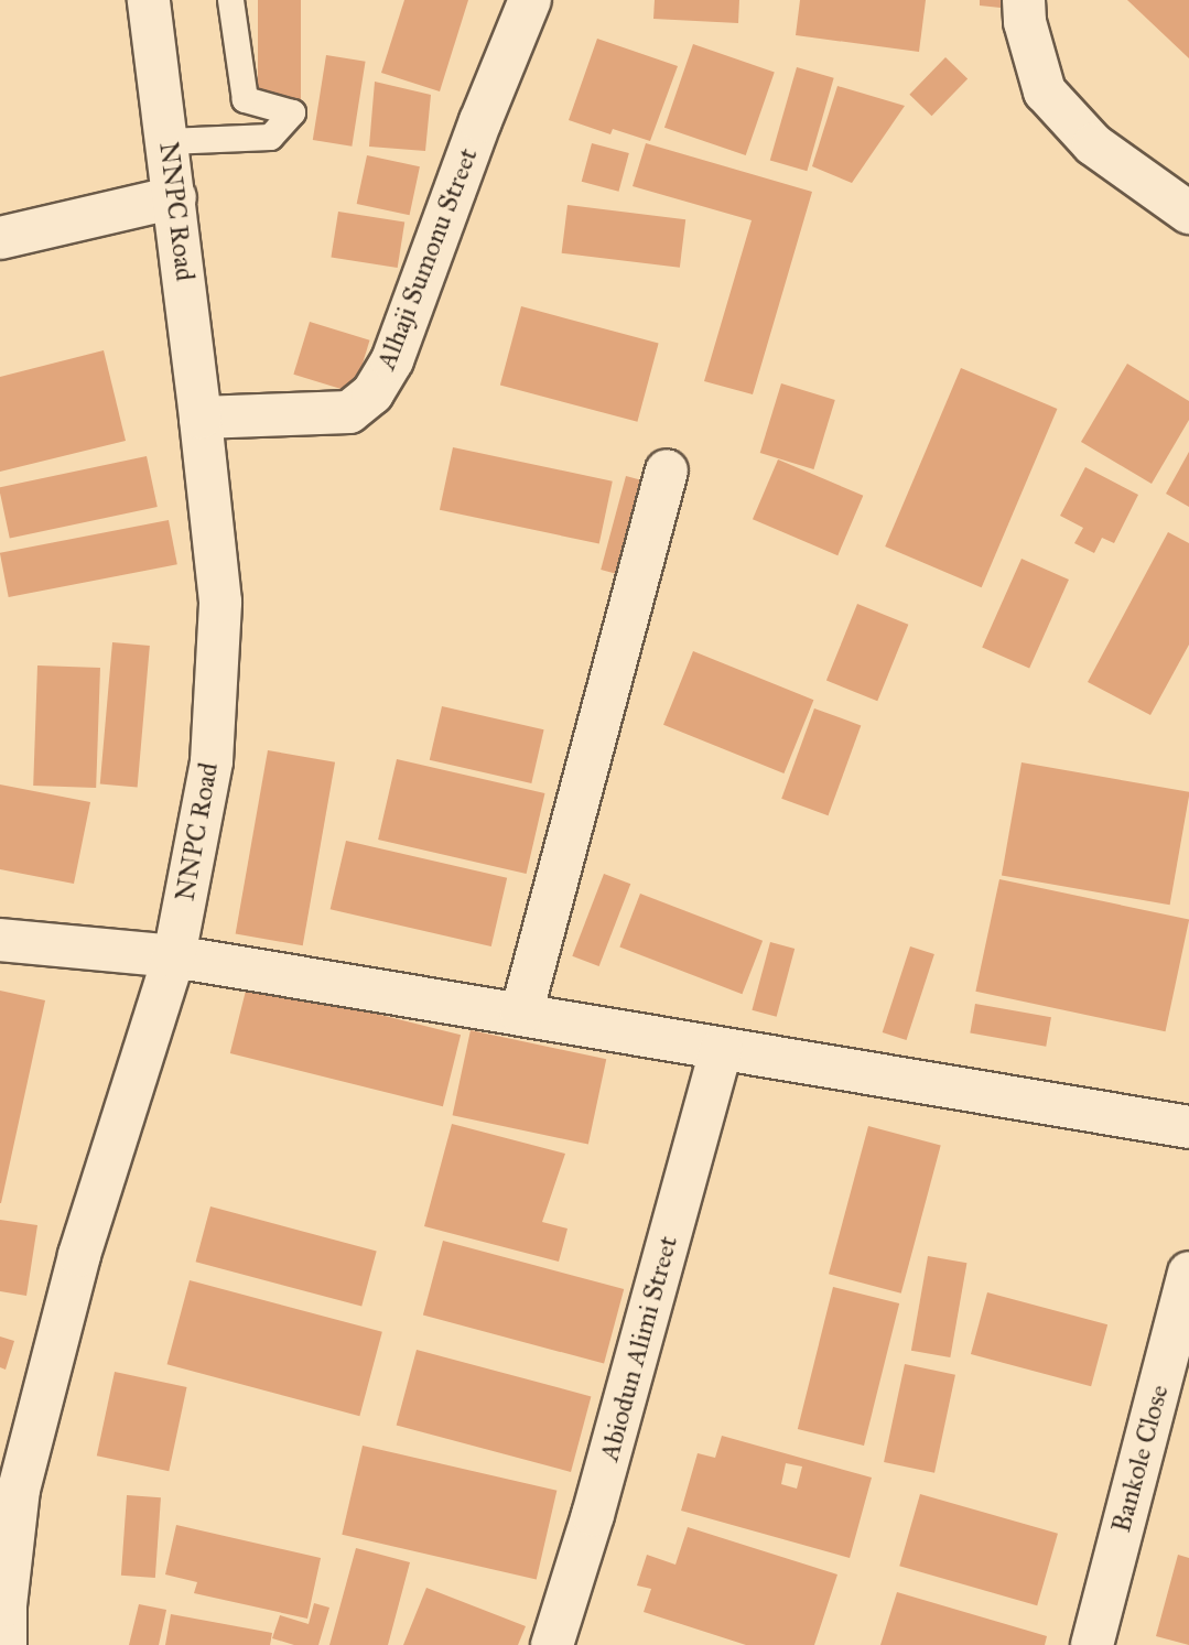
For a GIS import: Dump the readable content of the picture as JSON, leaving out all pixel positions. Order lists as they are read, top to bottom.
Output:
{
  "streets": {
    "street": [
      "NNPC Road",
      "Alhaji Sumonu Street",
      "Abiodun Alimi Street",
      "Bankole Close"
    ]
  },
  "crossings": [
    ["NNPC Road", "Alhaji Sumonu Street"]
  ]
}
